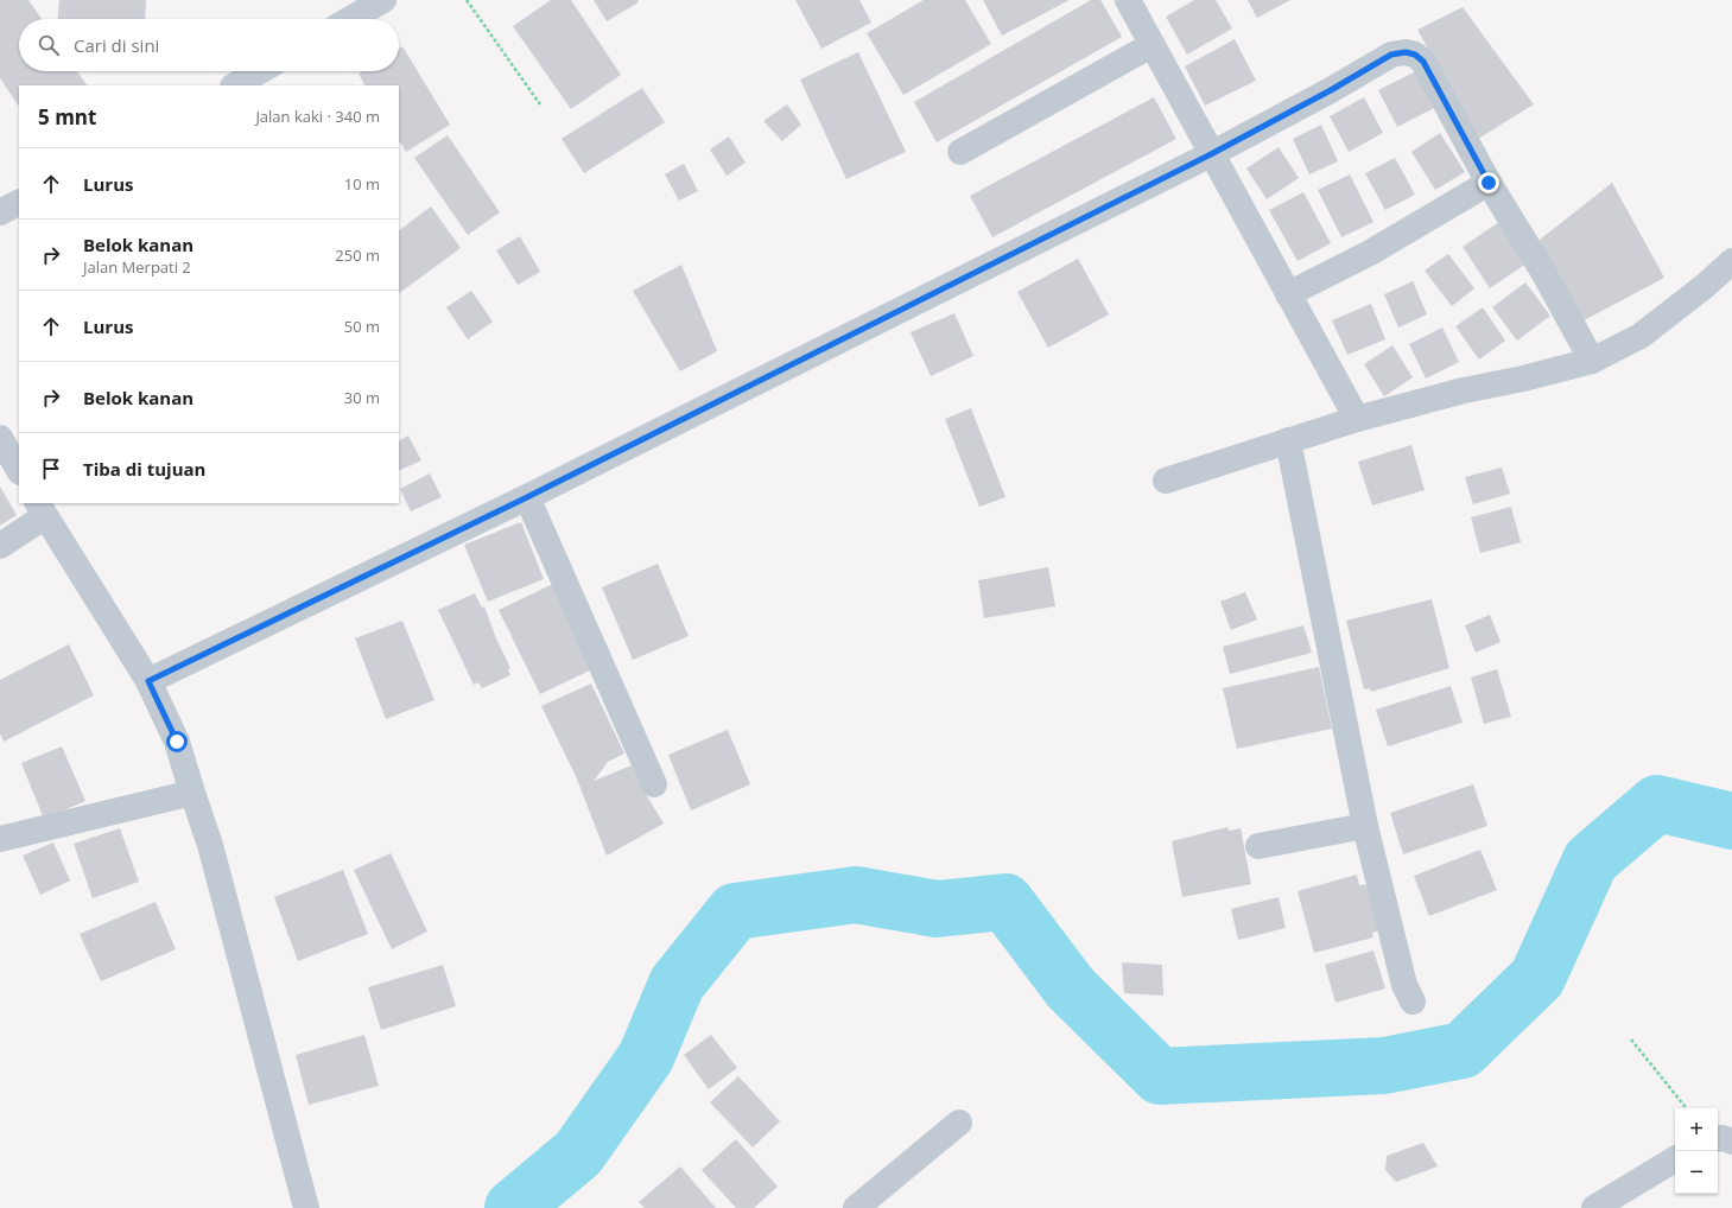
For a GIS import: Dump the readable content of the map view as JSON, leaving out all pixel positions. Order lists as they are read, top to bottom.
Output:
{
  "page": {
    "search": "Cari di sini",
    "heading": ["5 mnt", "Jalan kaki · 340 m"],
    "list": [
      ["Lurus", "10 m"],
      ["Belok kanan", "Jalan Merpati 2", "250 m"],
      ["Lurus", "50 m"],
      ["Belok kanan", "30 m"],
      "Tiba di tujuan"
    ],
    "map_buttons": ["+", "−"]
  }
}
